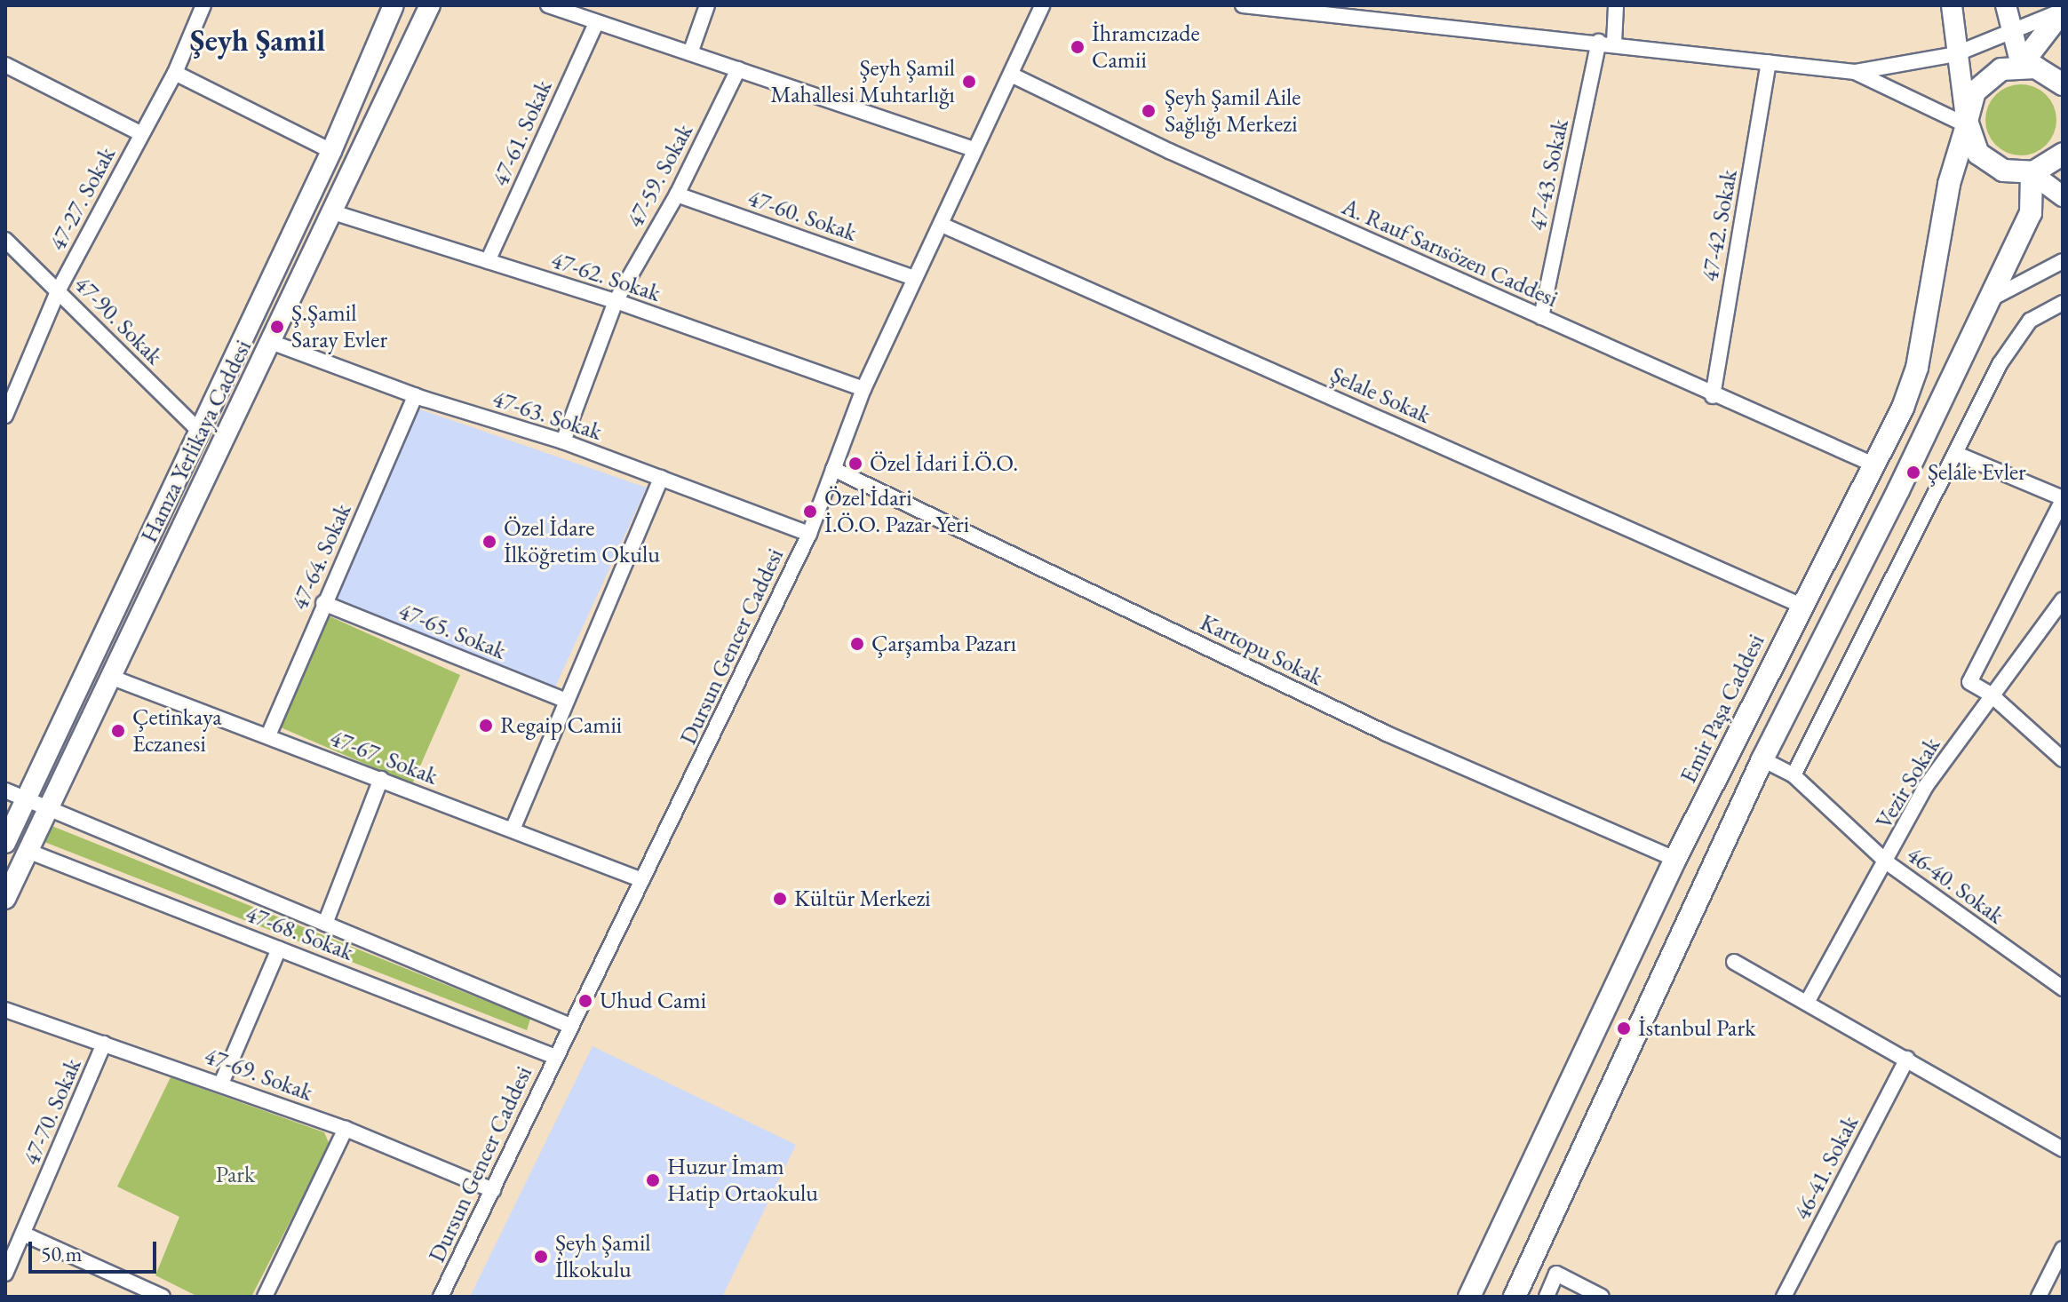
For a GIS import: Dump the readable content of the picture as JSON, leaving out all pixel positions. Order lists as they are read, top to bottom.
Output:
{
  "streets": {
    "main road": ["Emir Paşa Caddesi"],
    "street": [
      "47-61. Sokak",
      "47-43. Sokak",
      "47-59. Sokak",
      "47-27. Sokak",
      "47-60. Sokak",
      "47-42. Sokak",
      "A. Rauf Sarısözen Caddesi",
      "47-62. Sokak",
      "47-90. Sokak",
      "Şelale Sokak",
      "47-63. Sokak",
      "Hamza Yerlikaya Caddesi",
      "47-64. Sokak",
      "47-65. Sokak",
      "Dursun Gencer Caddesi",
      "Kartopu Sokak",
      "47-67. Sokak",
      "Vezir Sokak",
      "46-40. Sokak",
      "47-68. Sokak",
      "47-69. Sokak",
      "47-70. Sokak",
      "46-41. Sokak"
    ]
  },
  "crossings": [
    ["47-61. Sokak", "47-62. Sokak"],
    ["47-43. Sokak", "A. Rauf Sarısözen Caddesi"],
    ["47-59. Sokak", "47-60. Sokak"],
    ["47-59. Sokak", "47-62. Sokak"],
    ["47-59. Sokak", "47-63. Sokak"],
    ["47-27. Sokak", "47-90. Sokak"],
    ["47-60. Sokak", "Dursun Gencer Caddesi"],
    ["47-42. Sokak", "A. Rauf Sarısözen Caddesi"],
    ["A. Rauf Sarısözen Caddesi", "Dursun Gencer Caddesi"],
    ["A. Rauf Sarısözen Caddesi", "Emir Paşa Caddesi"],
    ["47-62. Sokak", "Hamza Yerlikaya Caddesi"],
    ["47-62. Sokak", "Dursun Gencer Caddesi"],
    ["47-90. Sokak", "Hamza Yerlikaya Caddesi"],
    ["Şelale Sokak", "Dursun Gencer Caddesi"],
    ["Şelale Sokak", "Emir Paşa Caddesi"],
    ["47-63. Sokak", "Hamza Yerlikaya Caddesi"],
    ["47-63. Sokak", "47-64. Sokak"],
    ["47-63. Sokak", "Dursun Gencer Caddesi"],
    ["Hamza Yerlikaya Caddesi", "47-67. Sokak"],
    ["Hamza Yerlikaya Caddesi", "47-68. Sokak"],
    ["47-64. Sokak", "47-65. Sokak"],
    ["47-64. Sokak", "47-67. Sokak"],
    ["Dursun Gencer Caddesi", "Kartopu Sokak"],
    ["Dursun Gencer Caddesi", "47-67. Sokak"],
    ["Dursun Gencer Caddesi", "47-68. Sokak"],
    ["Dursun Gencer Caddesi", "47-69. Sokak"],
    ["Kartopu Sokak", "Emir Paşa Caddesi"],
    ["Vezir Sokak", "46-40. Sokak"],
    ["47-69. Sokak", "47-70. Sokak"]
  ],
  "districts": ["Şeyh Şamil"],
  "parks": ["Park"],
  "places": [
    "İhramcızade Camii",
    "Şeyh Şamil Mahallesi Muhtarlığı",
    "Şeyh Şamil Aile Sağlığı Merkezi",
    "Ş.Şamil Saray Evler",
    "Özel İdari İ.Ö.O.",
    "Şelale Evler",
    "Özel İdari İ.Ö.O. Pazar Yeri",
    "Özel İdare İlköğretim Okulu",
    "Çarşamba Pazarı",
    "Regaip Camii",
    "Çetinkaya Eczanesi",
    "Kültür Merkezi",
    "Uhud Cami",
    "İstanbul Park",
    "Huzur İmam Hatip Ortaokulu",
    "Şeyh Şamil İlkokulu"
  ],
  "scale_bar": "50 m"
}
